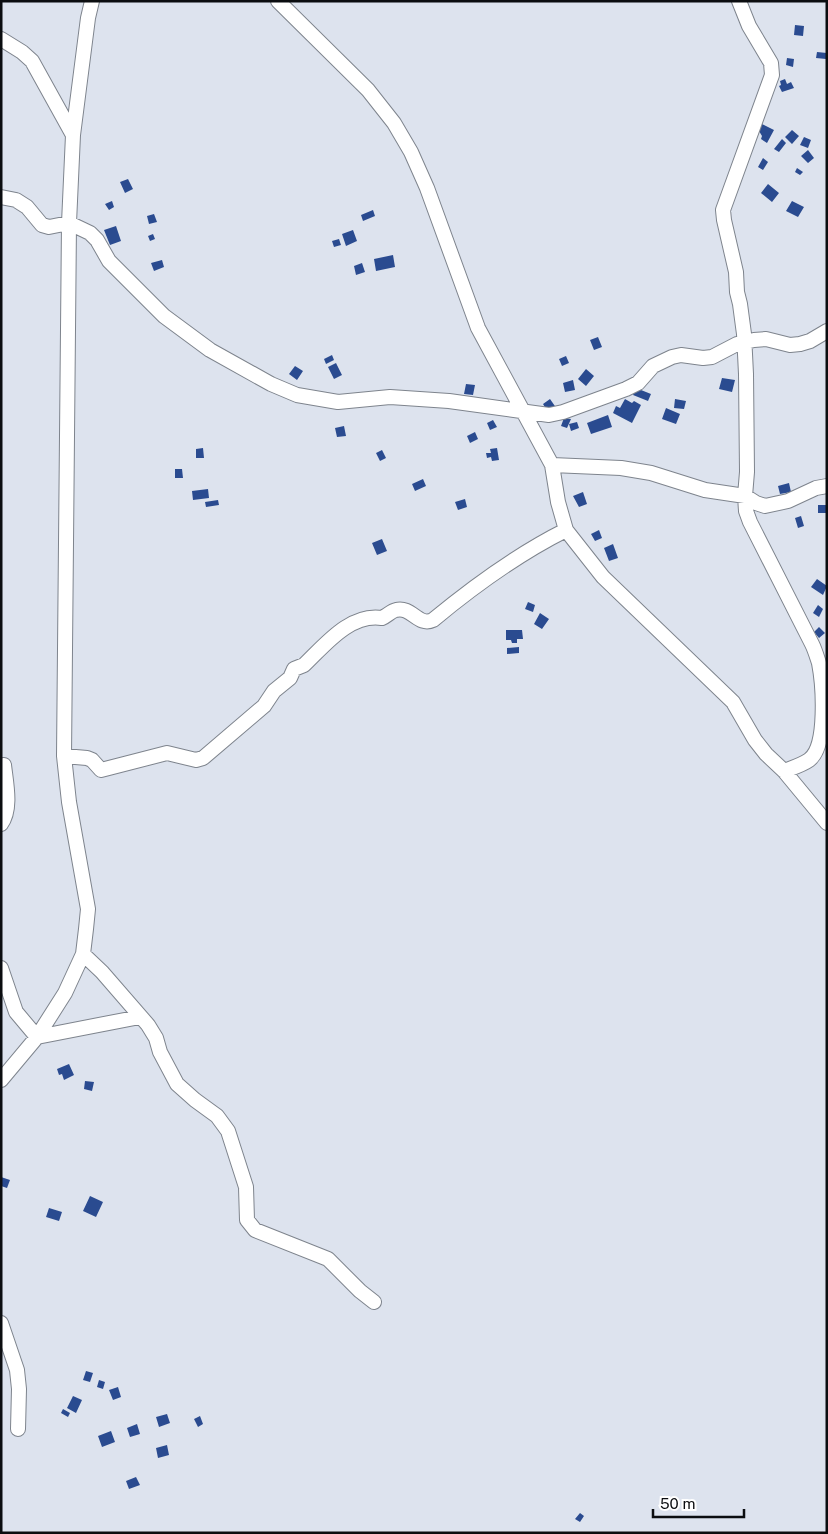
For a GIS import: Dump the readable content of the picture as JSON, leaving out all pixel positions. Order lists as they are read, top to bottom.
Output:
{
  "scale_bar": "50 m"
}
